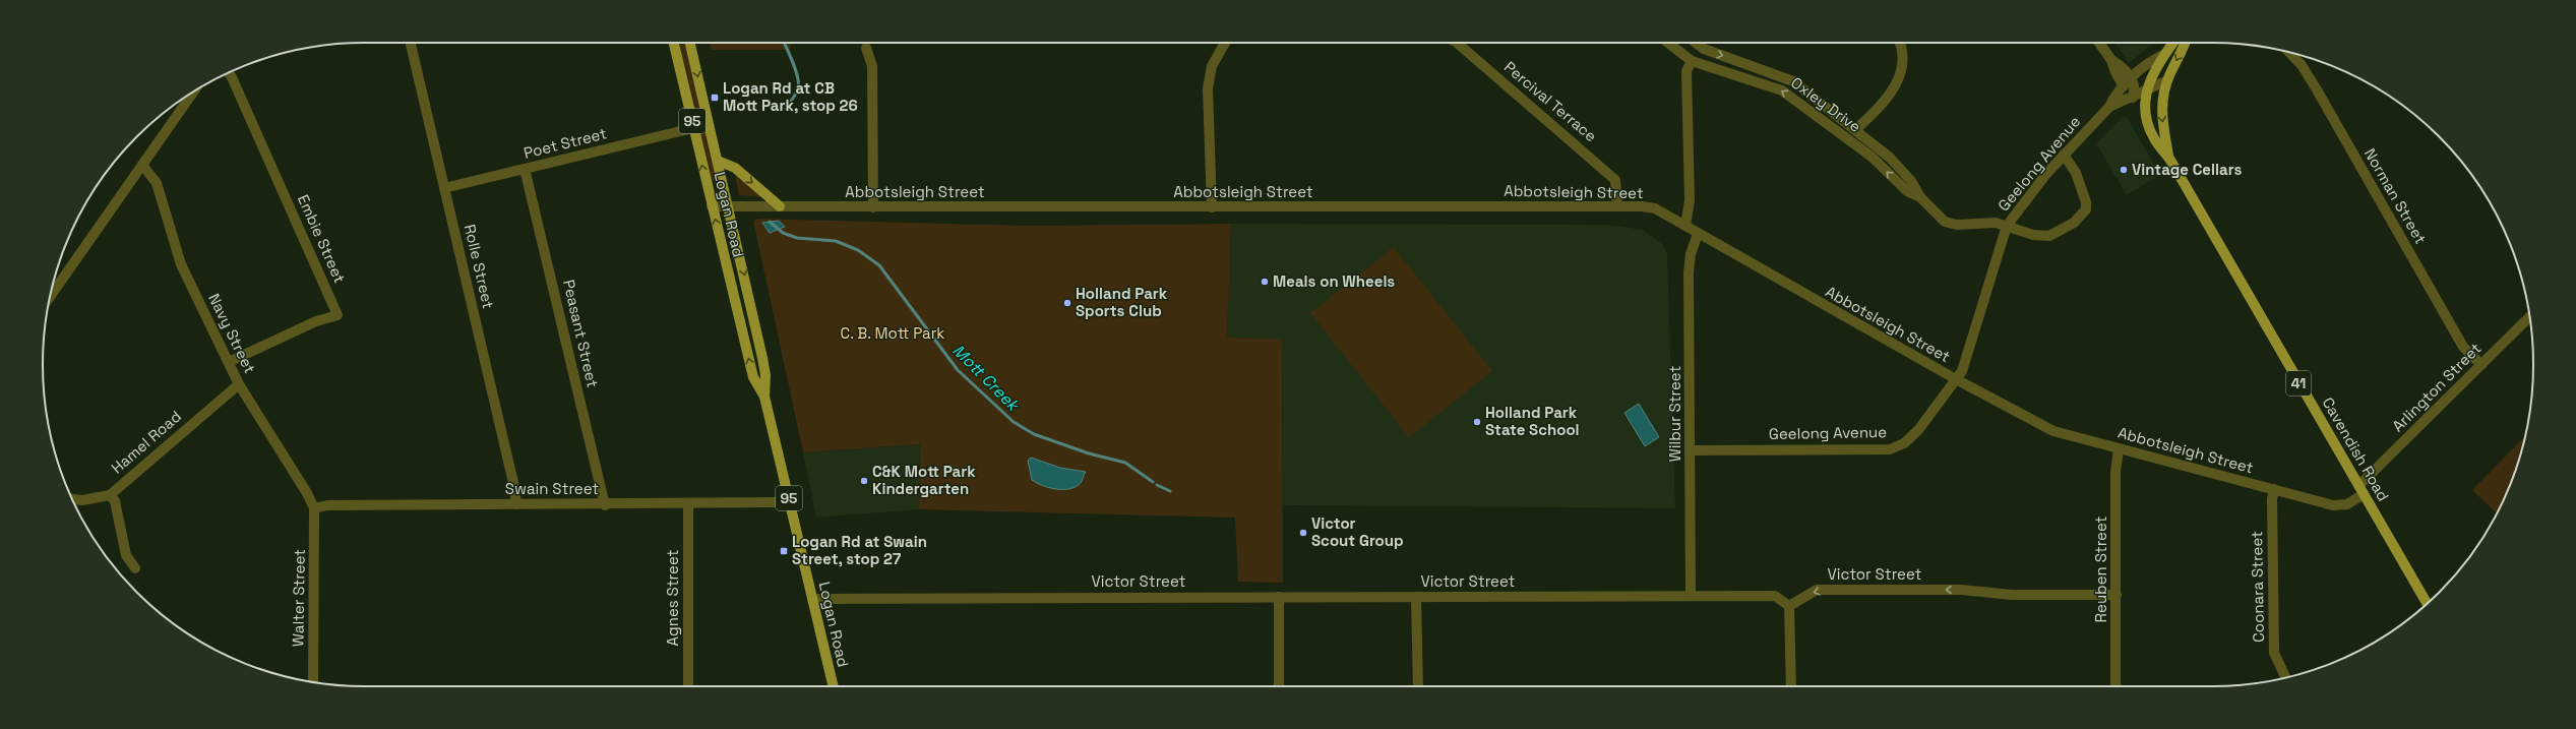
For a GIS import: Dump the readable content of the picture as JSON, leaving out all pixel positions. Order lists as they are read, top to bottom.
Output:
{
  "streets": {
    "main road": [
      "95",
      "Logan Road",
      "41",
      "Cavendish Road"
    ],
    "street": [
      "Percival Terrace",
      "Oxley Drive",
      "Poet Street",
      "Geelong Avenue",
      "Abbotsleigh Street",
      "Norman Street",
      "Embie Street",
      "Rolle Street",
      "Navy Street",
      "Peasant Street",
      "Arlington Street",
      "Wilbur Street",
      "Hamel Road",
      "Swain Street",
      "Reuben Street",
      "Victor Street",
      "Coonara Street",
      "Walter Street",
      "Agnes Street"
    ]
  },
  "crossings": [
    ["Percival Terrace", "Abbotsleigh Street"],
    ["Oxley Drive", "Geelong Avenue"],
    ["Poet Street", "Logan Road"],
    ["Poet Street", "Rolle Street"],
    ["Poet Street", "Peasant Street"],
    ["Geelong Avenue", "Abbotsleigh Street"],
    ["Geelong Avenue", "Wilbur Street"],
    ["Geelong Avenue", "Cavendish Road"],
    ["Abbotsleigh Street", "Logan Road"],
    ["Abbotsleigh Street", "Arlington Street"],
    ["Abbotsleigh Street", "Wilbur Street"],
    ["Abbotsleigh Street", "Cavendish Road"],
    ["Abbotsleigh Street", "Reuben Street"],
    ["Abbotsleigh Street", "Coonara Street"],
    ["Norman Street", "Arlington Street"],
    ["Logan Road", "Swain Street"],
    ["Logan Road", "Victor Street"],
    ["Embie Street", "Navy Street"],
    ["Rolle Street", "Swain Street"],
    ["Navy Street", "Hamel Road"],
    ["Navy Street", "Swain Street"],
    ["Navy Street", "Walter Street"],
    ["Peasant Street", "Swain Street"],
    ["Arlington Street", "Cavendish Road"],
    ["Wilbur Street", "Victor Street"],
    ["Swain Street", "Walter Street"],
    ["Swain Street", "Agnes Street"],
    ["Reuben Street", "Victor Street"]
  ],
  "water": ["Mott Creek"],
  "parks": ["C. B. Mott Park"],
  "places": {
    "transit": ["Logan Rd at CB Mott Park, stop 26", "Logan Rd at Swain Street, stop 27"],
    "other": [
      "Vintage Cellars",
      "Meals on Wheels",
      "Holland Park Sports Club",
      "Holland Park State School",
      "C&K Mott Park Kindergarten",
      "Victor Scout Group"
    ]
  }
}
